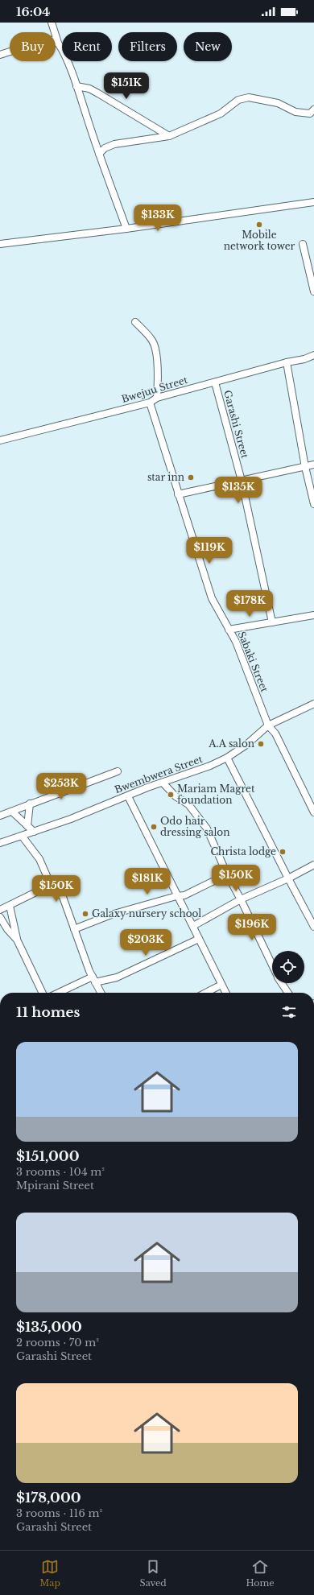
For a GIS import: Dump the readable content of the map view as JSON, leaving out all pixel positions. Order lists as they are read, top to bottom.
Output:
{
  "streets": {
    "street": [
      "Bwejuu Street",
      "Garashi Street",
      "Sabaki Street",
      "Bwembwera Street"
    ]
  },
  "crossings": [
    ["Bwejuu Street", "Garashi Street"],
    ["Bwejuu Street", "Sabaki Street"],
    ["Sabaki Street", "Bwembwera Street"]
  ],
  "places": [
    "Mobile network tower",
    "star inn",
    "A.A salon",
    "Mariam Magret foundation",
    "Odo hair dressing salon",
    "Christa lodge",
    "Galaxy nursery school"
  ],
  "page": {
    "status": "16:04",
    "chip": [
      "Buy",
      "Rent",
      "Filters",
      "New"
    ],
    "price": [
      "$151K",
      "$133K",
      "$135K",
      "$119K",
      "$178K",
      "$253K",
      "$150K",
      "$181K",
      "$150K",
      "$196K",
      "$203K"
    ],
    "heading": "11 homes",
    "list": [
      {
        "name": "$151,000",
        "note": "3 rooms · 104 m² · Mpirani Street"
      },
      {
        "name": "$135,000",
        "note": "2 rooms · 70 m² · Garashi Street"
      },
      {
        "name": "$178,000",
        "note": "3 rooms · 116 m² · Garashi Street"
      }
    ],
    "tabs": ["Map", "Saved", "Home"]
  }
}
